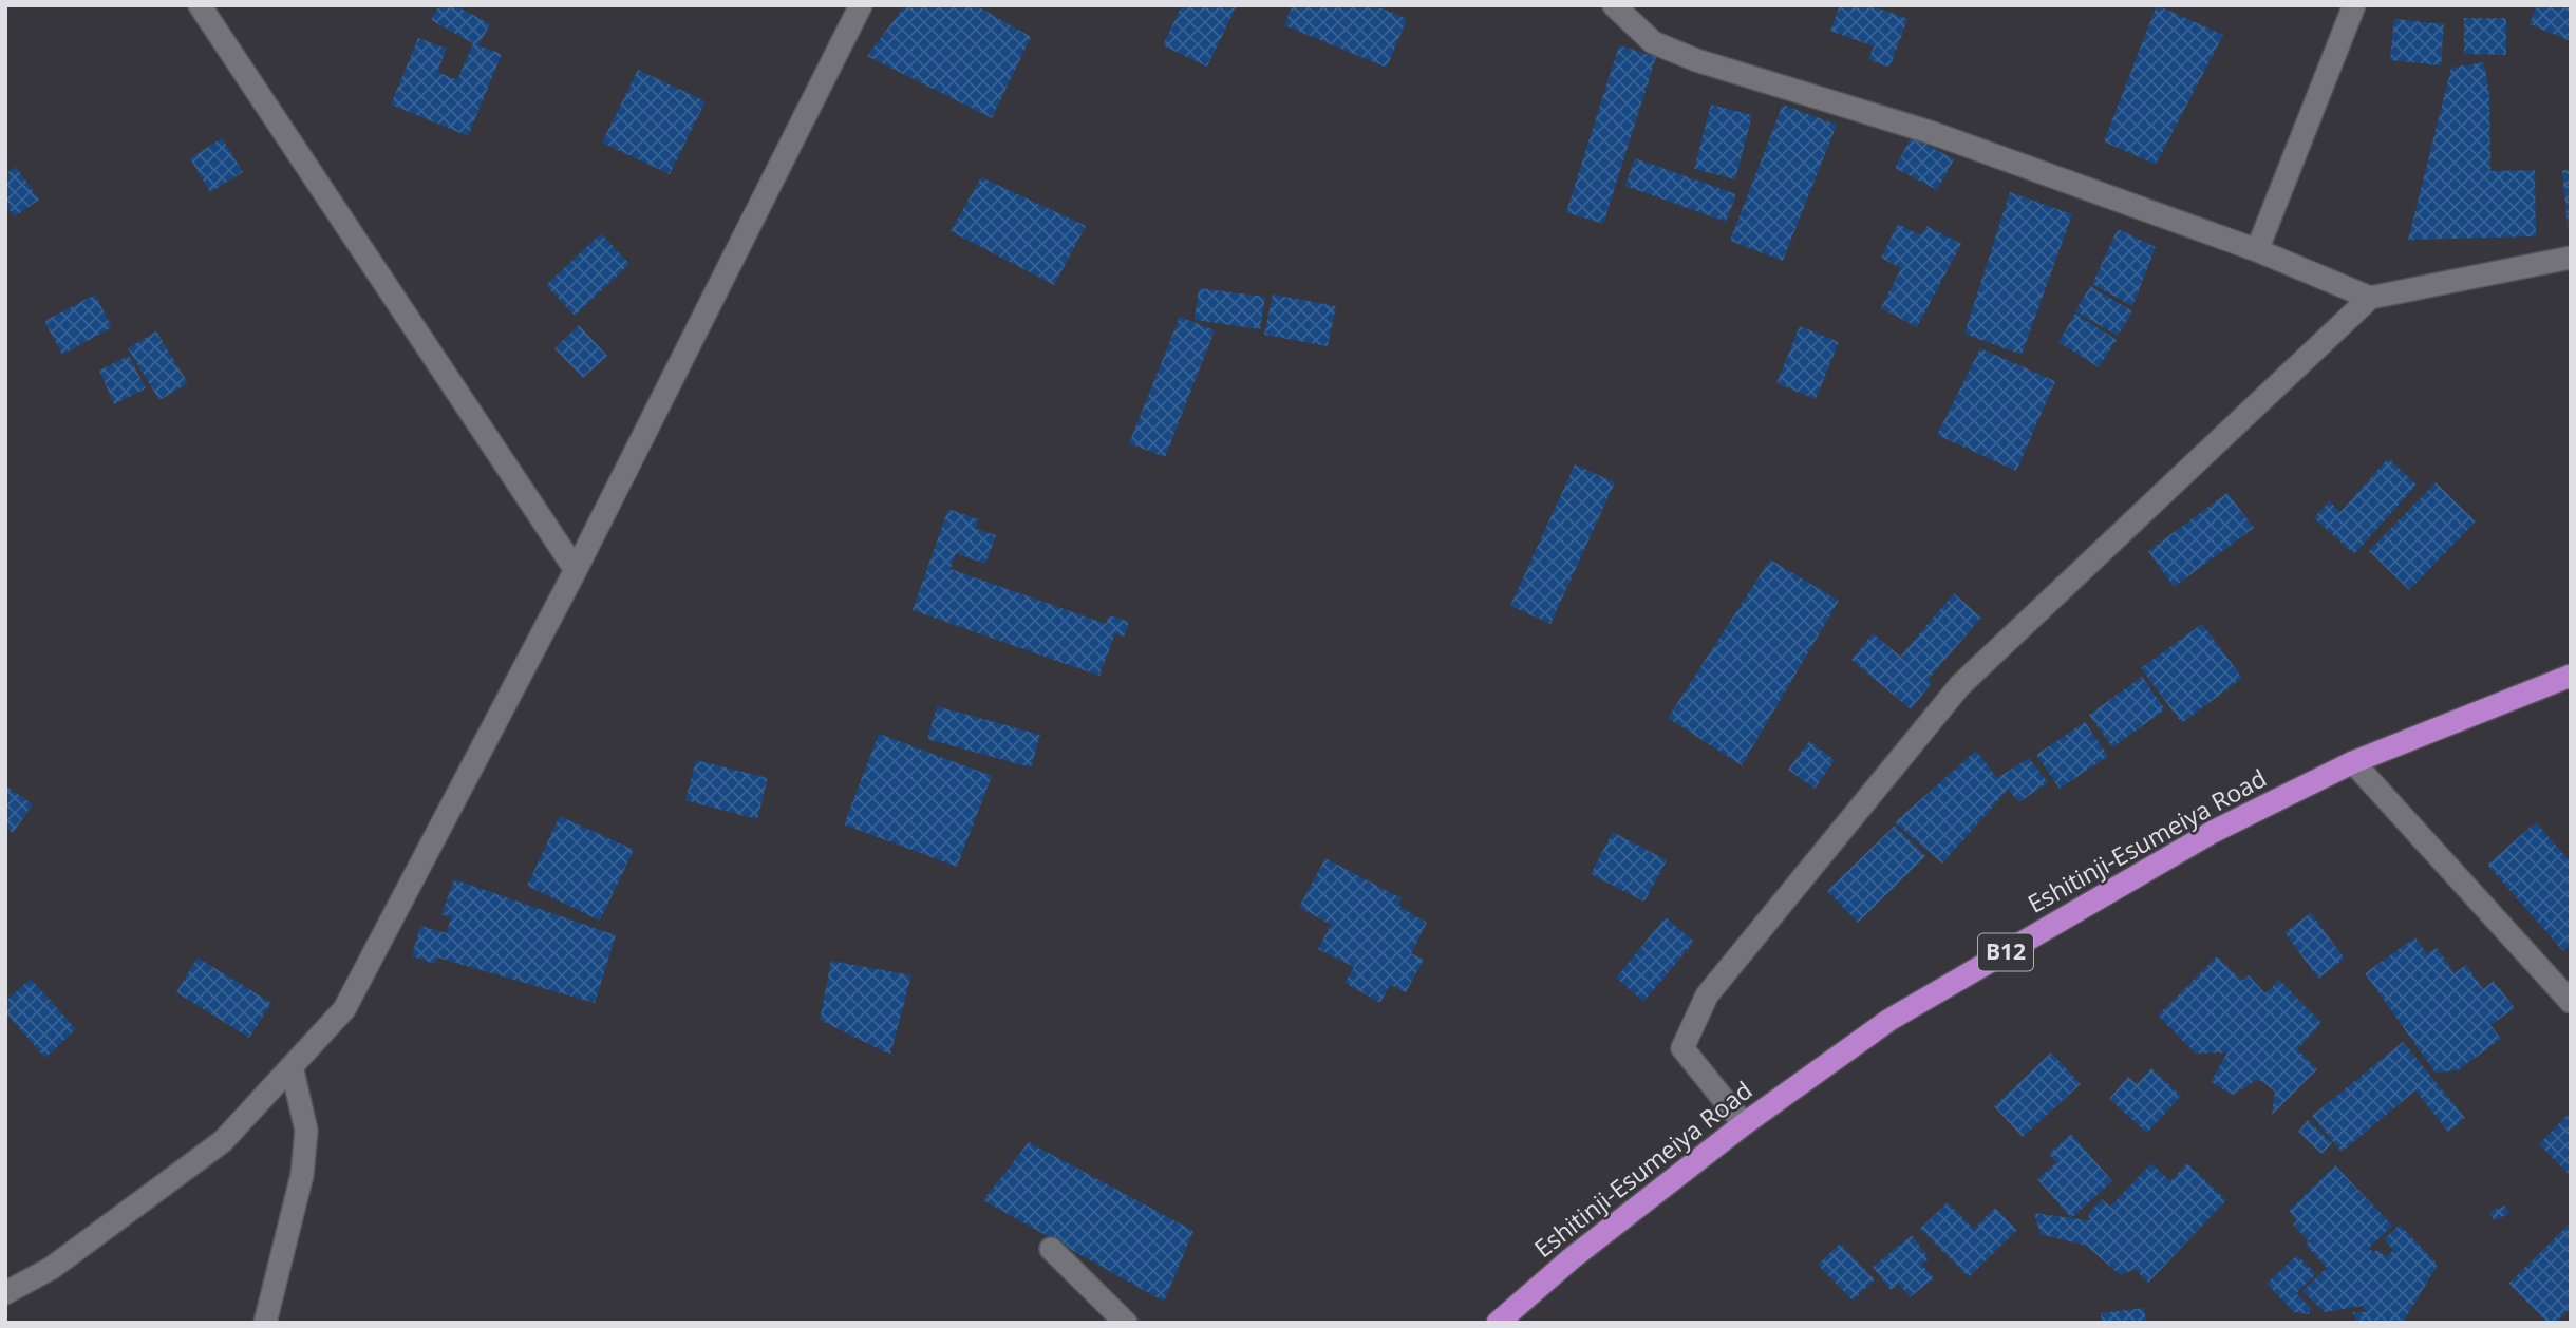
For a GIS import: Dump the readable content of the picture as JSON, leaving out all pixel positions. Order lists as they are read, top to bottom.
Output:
{
  "streets": {
    "highway": ["Eshitinji-Esumeiya Road", "B12"]
  }
}
